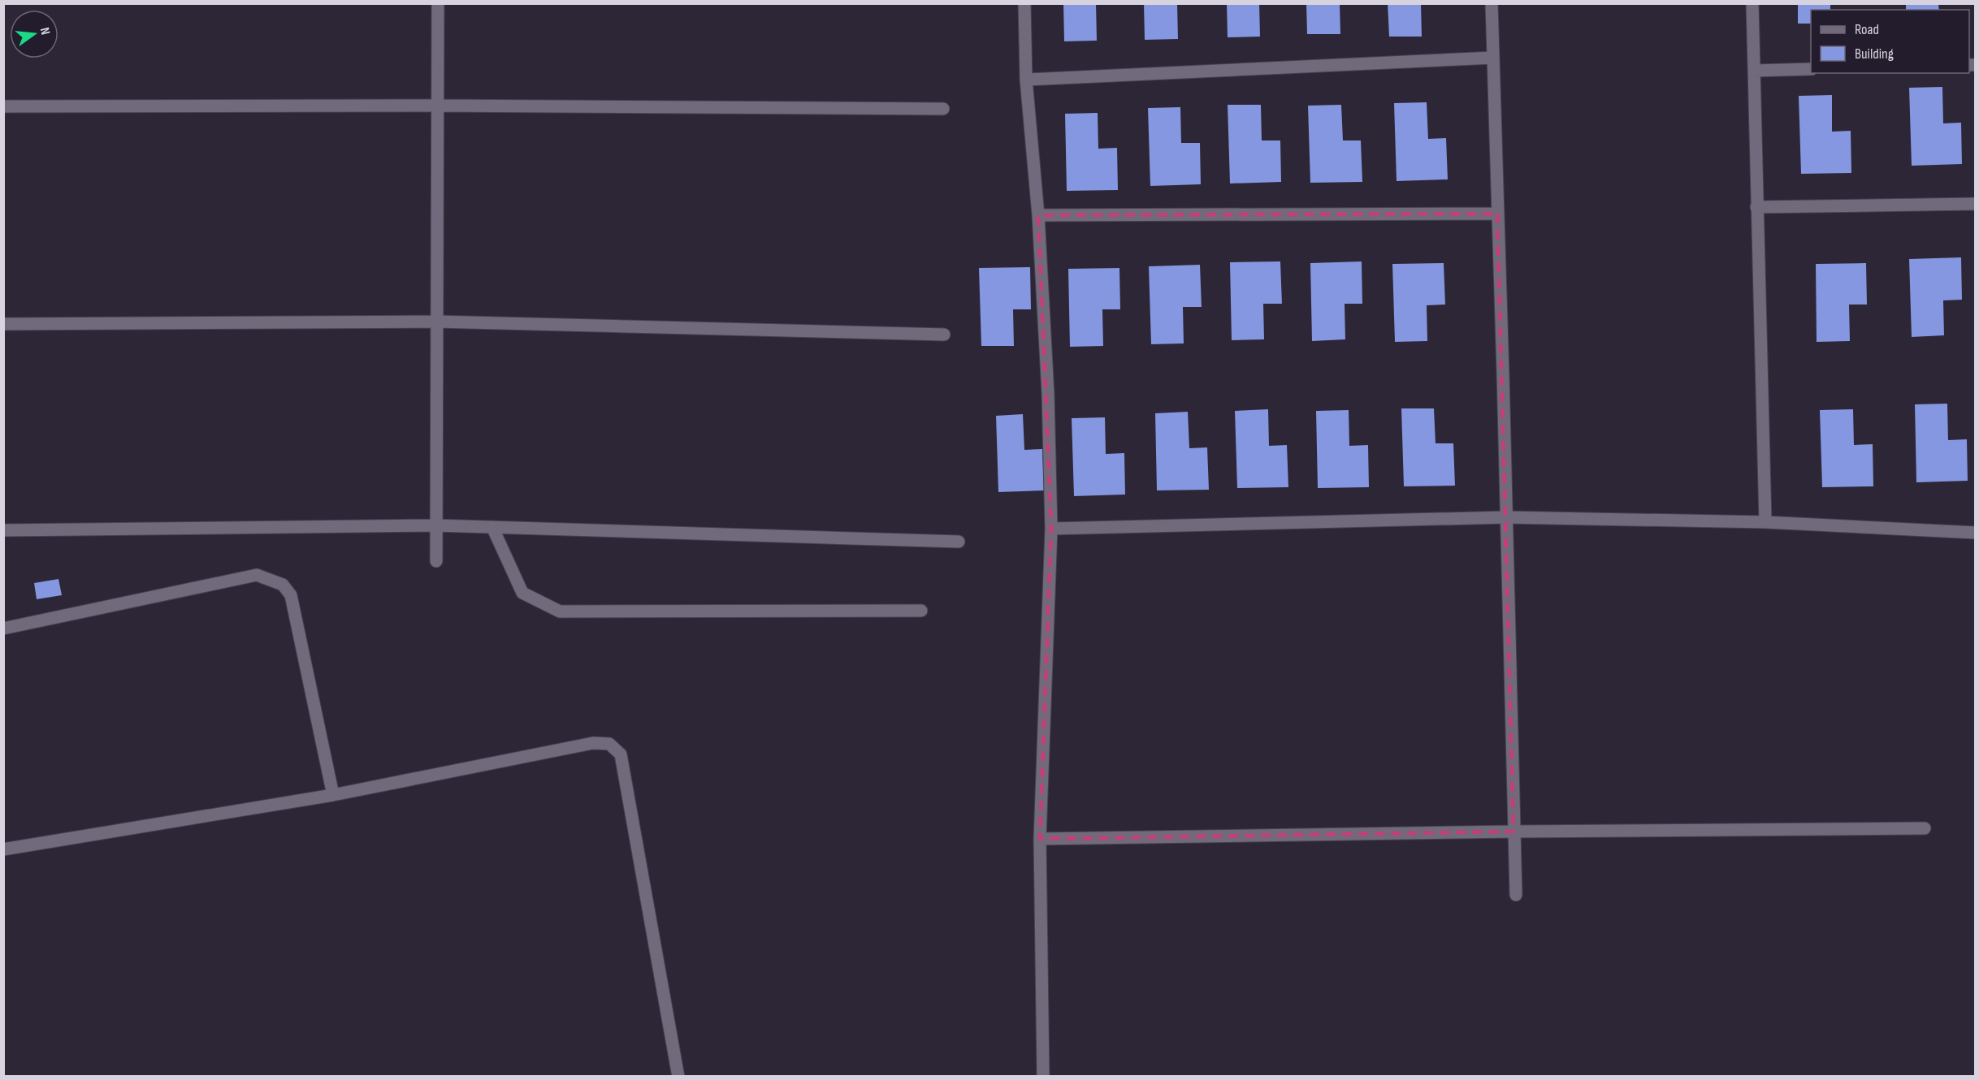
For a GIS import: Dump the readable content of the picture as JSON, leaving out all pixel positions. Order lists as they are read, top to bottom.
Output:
{
  "legend": ["Road", "Building"],
  "north": "right"
}
